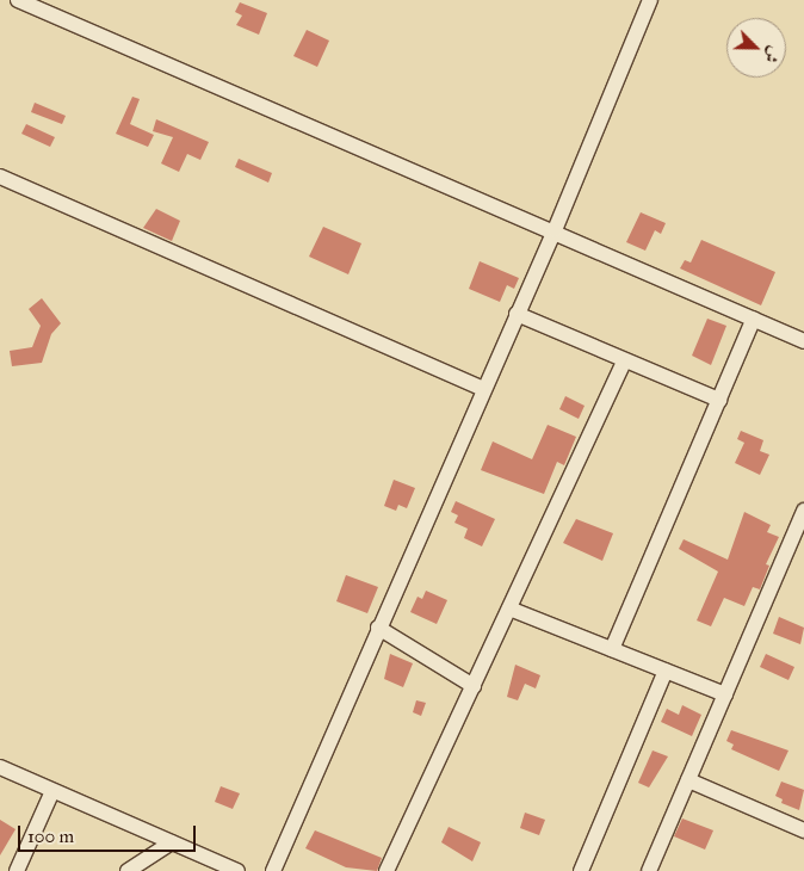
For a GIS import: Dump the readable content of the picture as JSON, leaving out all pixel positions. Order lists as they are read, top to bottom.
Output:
{
  "scale_bar": "100 m",
  "north": "bottom right"
}
